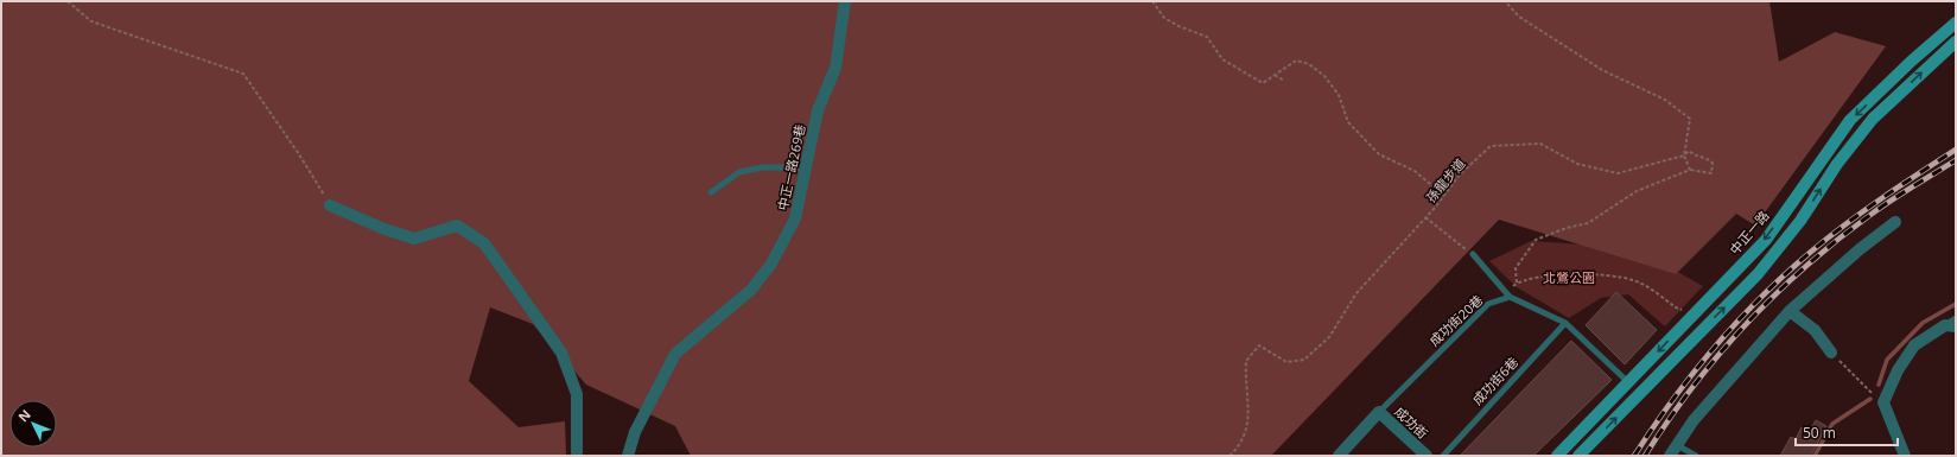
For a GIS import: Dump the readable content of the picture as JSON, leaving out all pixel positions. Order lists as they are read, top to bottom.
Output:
{
  "streets": {
    "main road": ["中正一路"],
    "street": ["中正一路269巷", "成功街"],
    "lane": ["成功街20巷", "成功街6巷"],
    "path": ["孫龍步道"]
  },
  "crossings": [
    ["成功街20巷", "成功街"]
  ],
  "parks": ["北鶯公園"],
  "scale_bar": "50 m",
  "north": "top left"
}
